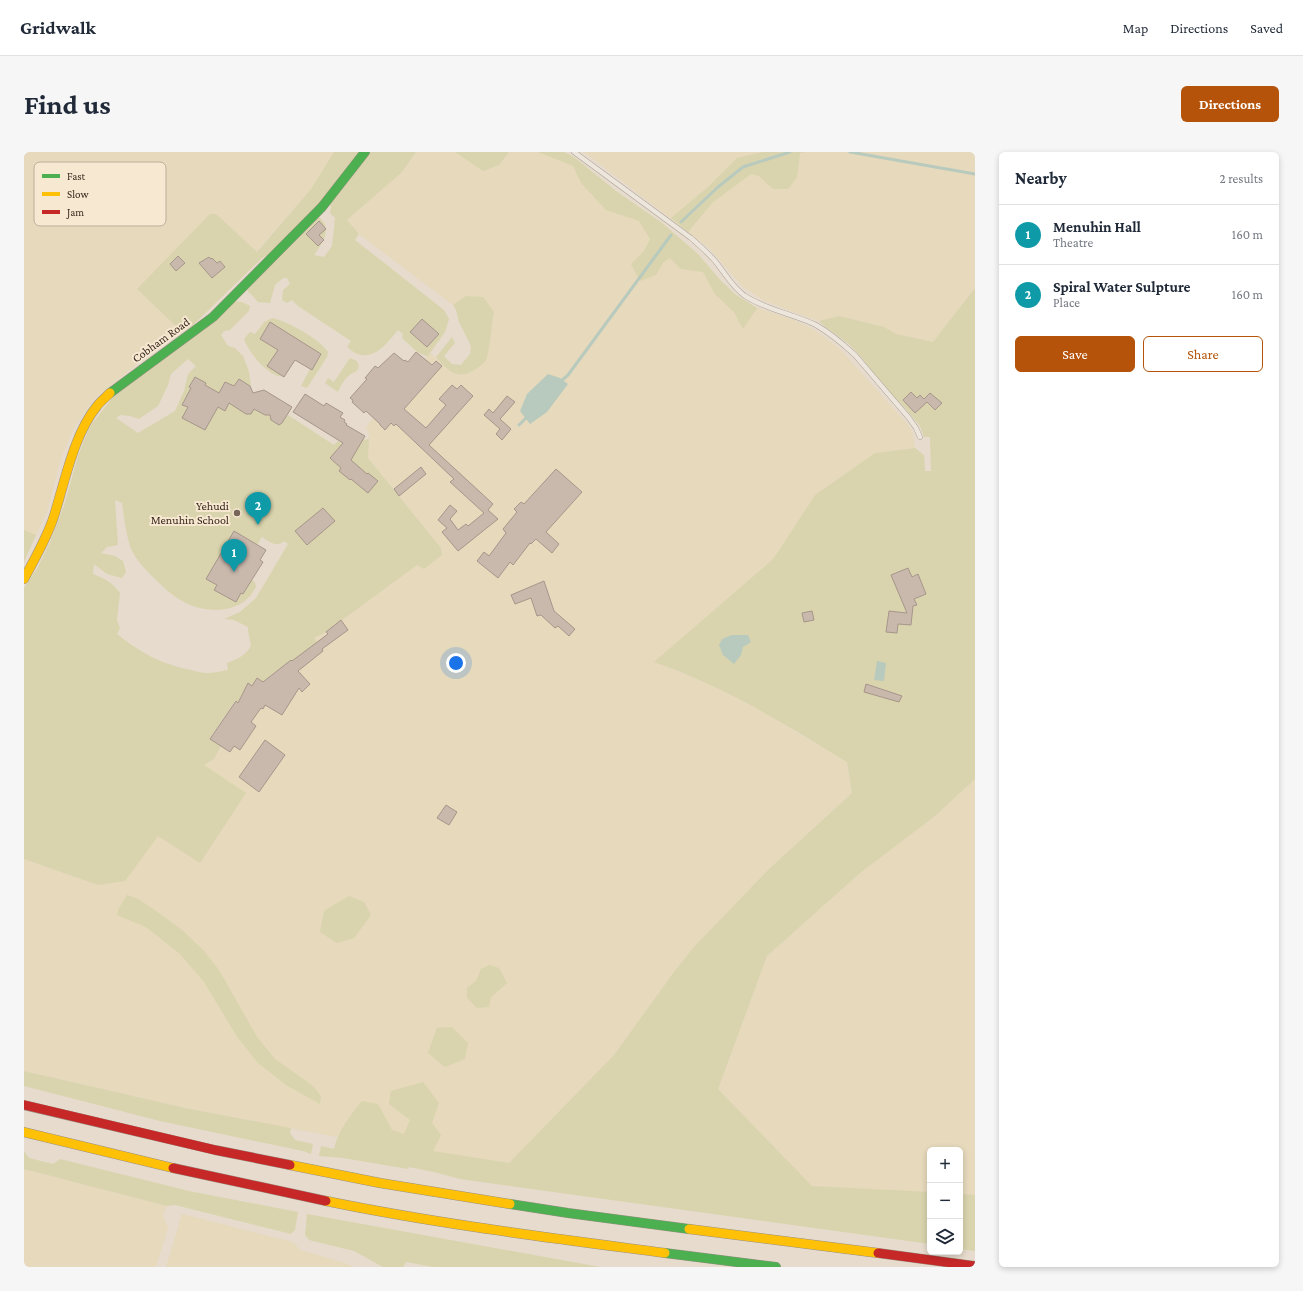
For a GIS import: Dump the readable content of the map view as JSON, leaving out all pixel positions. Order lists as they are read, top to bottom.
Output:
{
  "streets": {
    "main road": ["Cobham Road"]
  },
  "places": ["Yehudi Menuhin School"],
  "legend": ["Fast", "Slow", "Jam"],
  "page": {
    "header": "Gridwalk",
    "nav": ["Map", "Directions", "Saved"],
    "buttons": [
      "Directions",
      ["Save", "Share"]
    ],
    "title": "Find us",
    "heading": ["Nearby", "2 results"],
    "list": [
      {
        "mark": "1",
        "name": "Menuhin Hall",
        "note": "Theatre",
        "value": "160 m"
      },
      {
        "mark": "2",
        "name": "Spiral Water Sulpture",
        "note": "Place",
        "value": "160 m"
      }
    ],
    "pins": ["2", "1"],
    "map_buttons": ["+", "−"]
  }
}
